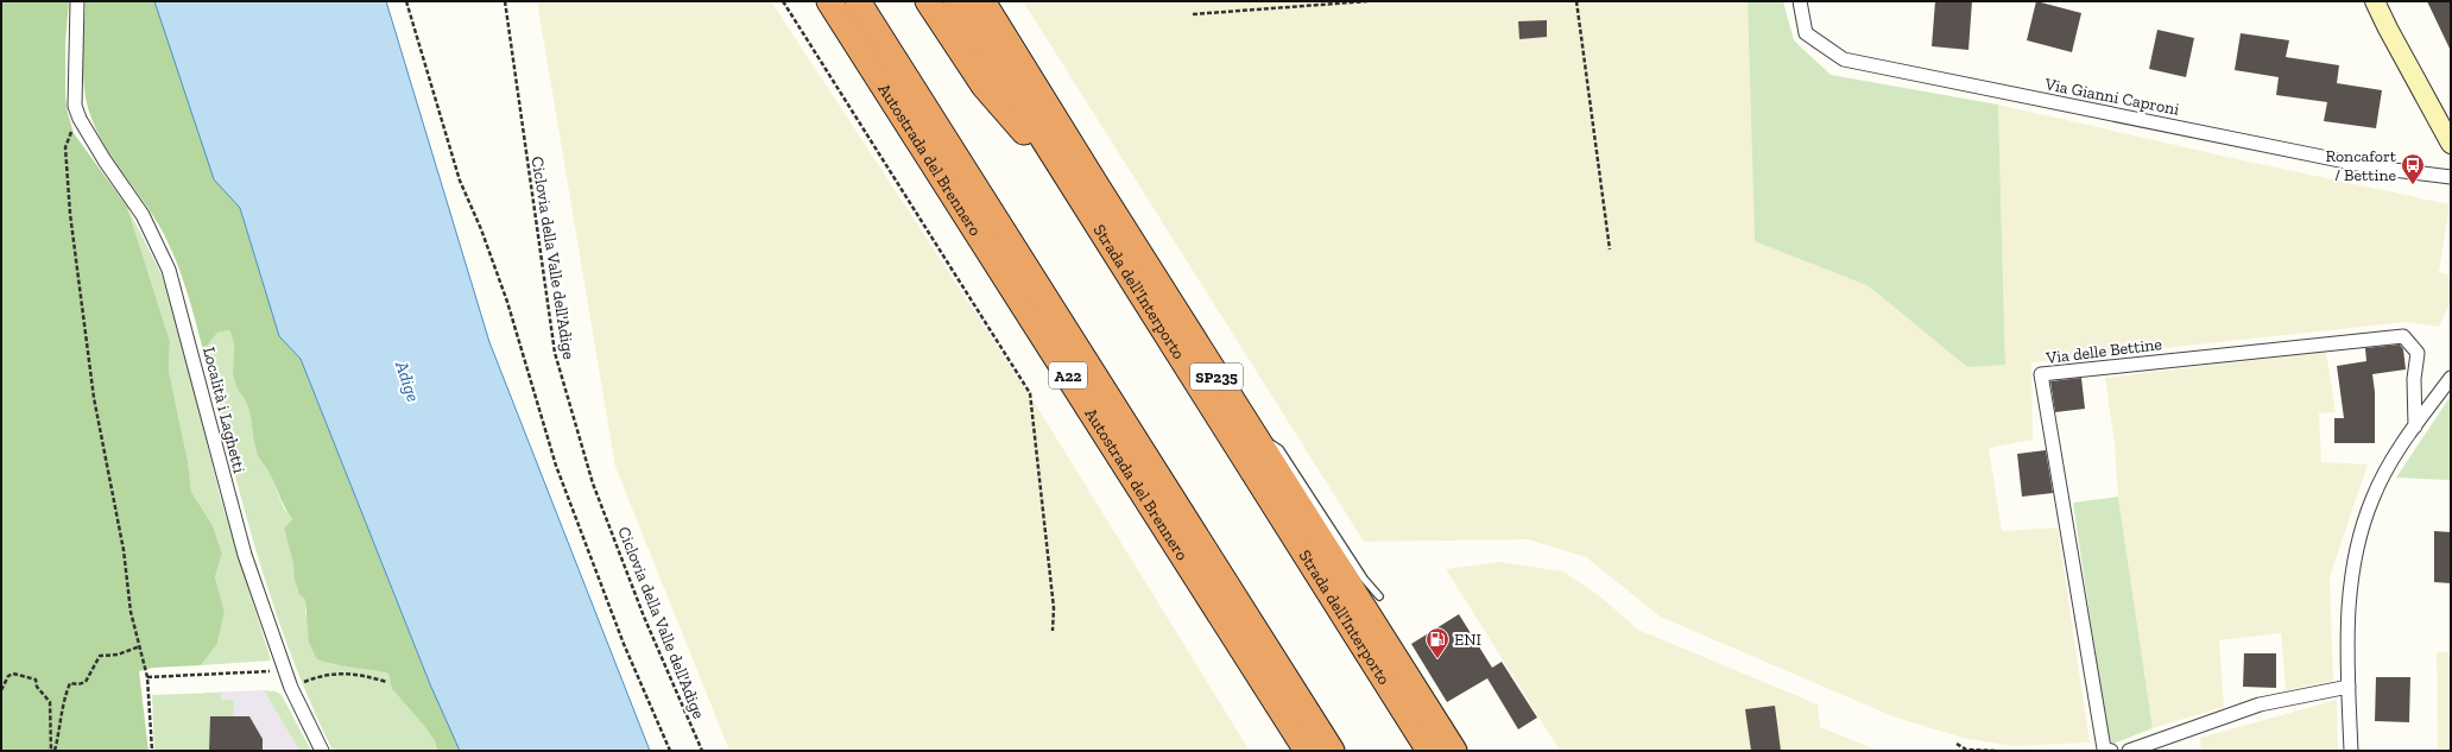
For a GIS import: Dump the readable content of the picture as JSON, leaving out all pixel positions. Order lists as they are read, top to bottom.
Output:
{
  "streets": {
    "highway": [
      "Autostrada del Brennero",
      "Strada dell'Interporto",
      "A22",
      "SP235"
    ],
    "street": ["Via Gianni Caproni", "Via delle Bettine", "Località i Laghetti"],
    "path": ["Ciclovia della Valle dell'Adige"]
  },
  "water": ["Adige"],
  "places": {
    "bus stop": ["Roncafort / Bettine"],
    "fuel station": ["ENI"]
  }
}
